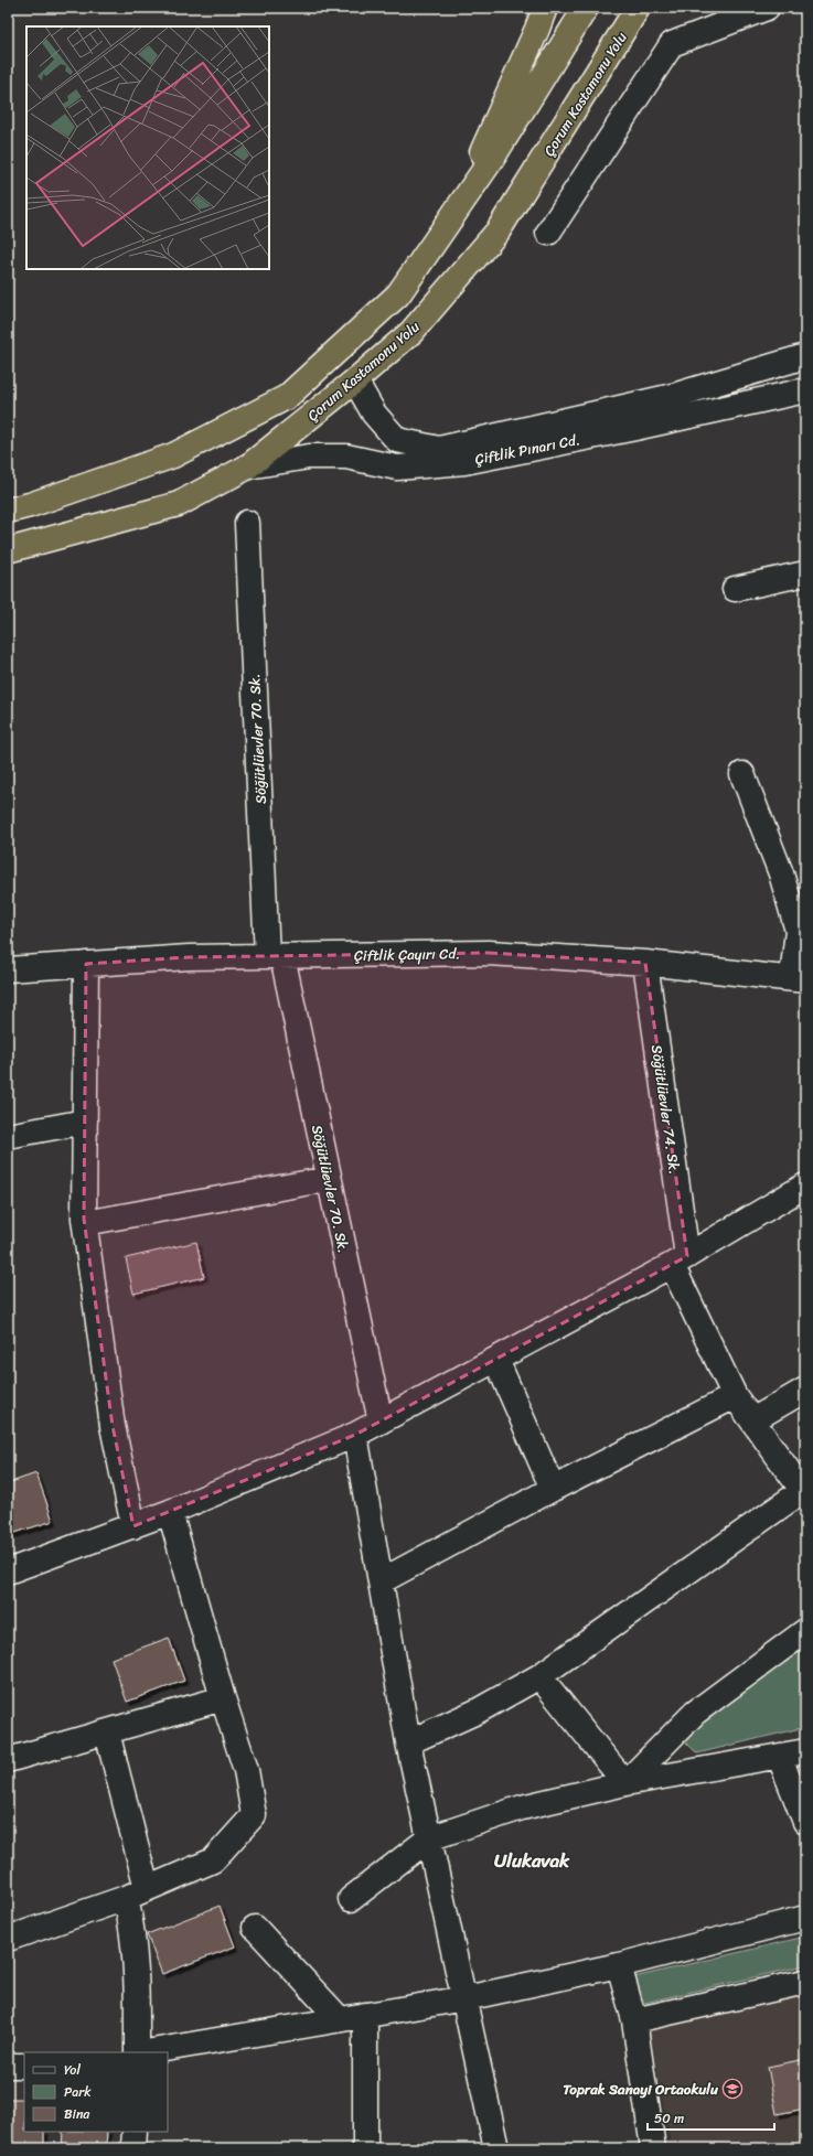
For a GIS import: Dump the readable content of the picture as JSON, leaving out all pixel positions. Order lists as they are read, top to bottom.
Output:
{
  "streets": {
    "highway": ["Çorum Kastamonu Yolu"],
    "street": [
      "Çiftlik Pınarı Cd.",
      "Söğütlüevler 70. Sk.",
      "Çiftlik Çayırı Cd.",
      "Söğütlüevler 74. Sk."
    ]
  },
  "crossings": [
    ["Çorum Kastamonu Yolu", "Çiftlik Pınarı Cd."],
    ["Söğütlüevler 70. Sk.", "Çiftlik Çayırı Cd."],
    ["Çiftlik Çayırı Cd.", "Söğütlüevler 74. Sk."]
  ],
  "districts": ["Ulukavak"],
  "places": {
    "school or university": ["Toprak Sanayi Ortaokulu"]
  },
  "legend": ["Yol", "Park", "Bina"],
  "scale_bar": "50 m"
}
